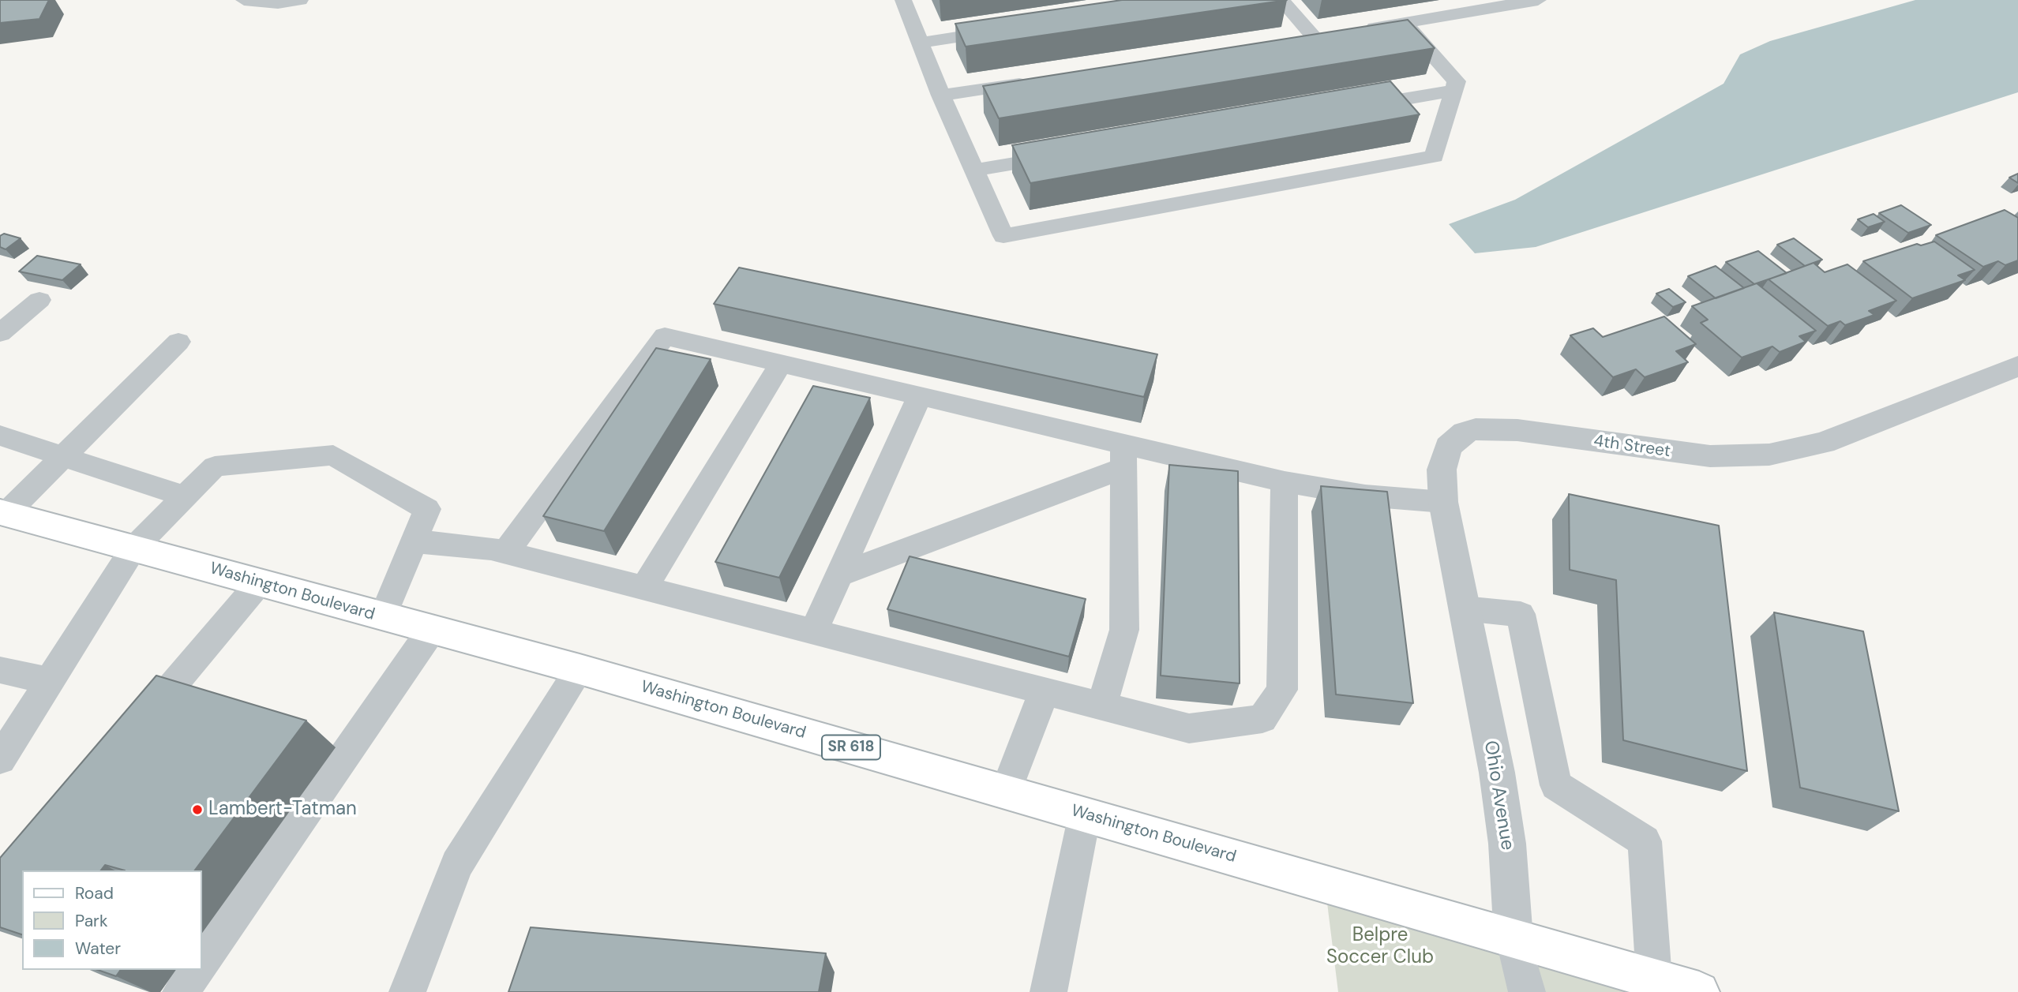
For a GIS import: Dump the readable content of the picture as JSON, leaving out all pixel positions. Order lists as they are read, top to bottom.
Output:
{
  "streets": {
    "main road": ["Washington Boulevard", "SR 618"],
    "street": ["4th Street", "Ohio Avenue"]
  },
  "crossings": [
    ["4th Street", "Ohio Avenue"],
    ["Washington Boulevard", "Ohio Avenue"]
  ],
  "parks": ["Belpre Soccer Club"],
  "places": ["Lambert-Tatman"],
  "legend": ["Road", "Park", "Water"]
}
